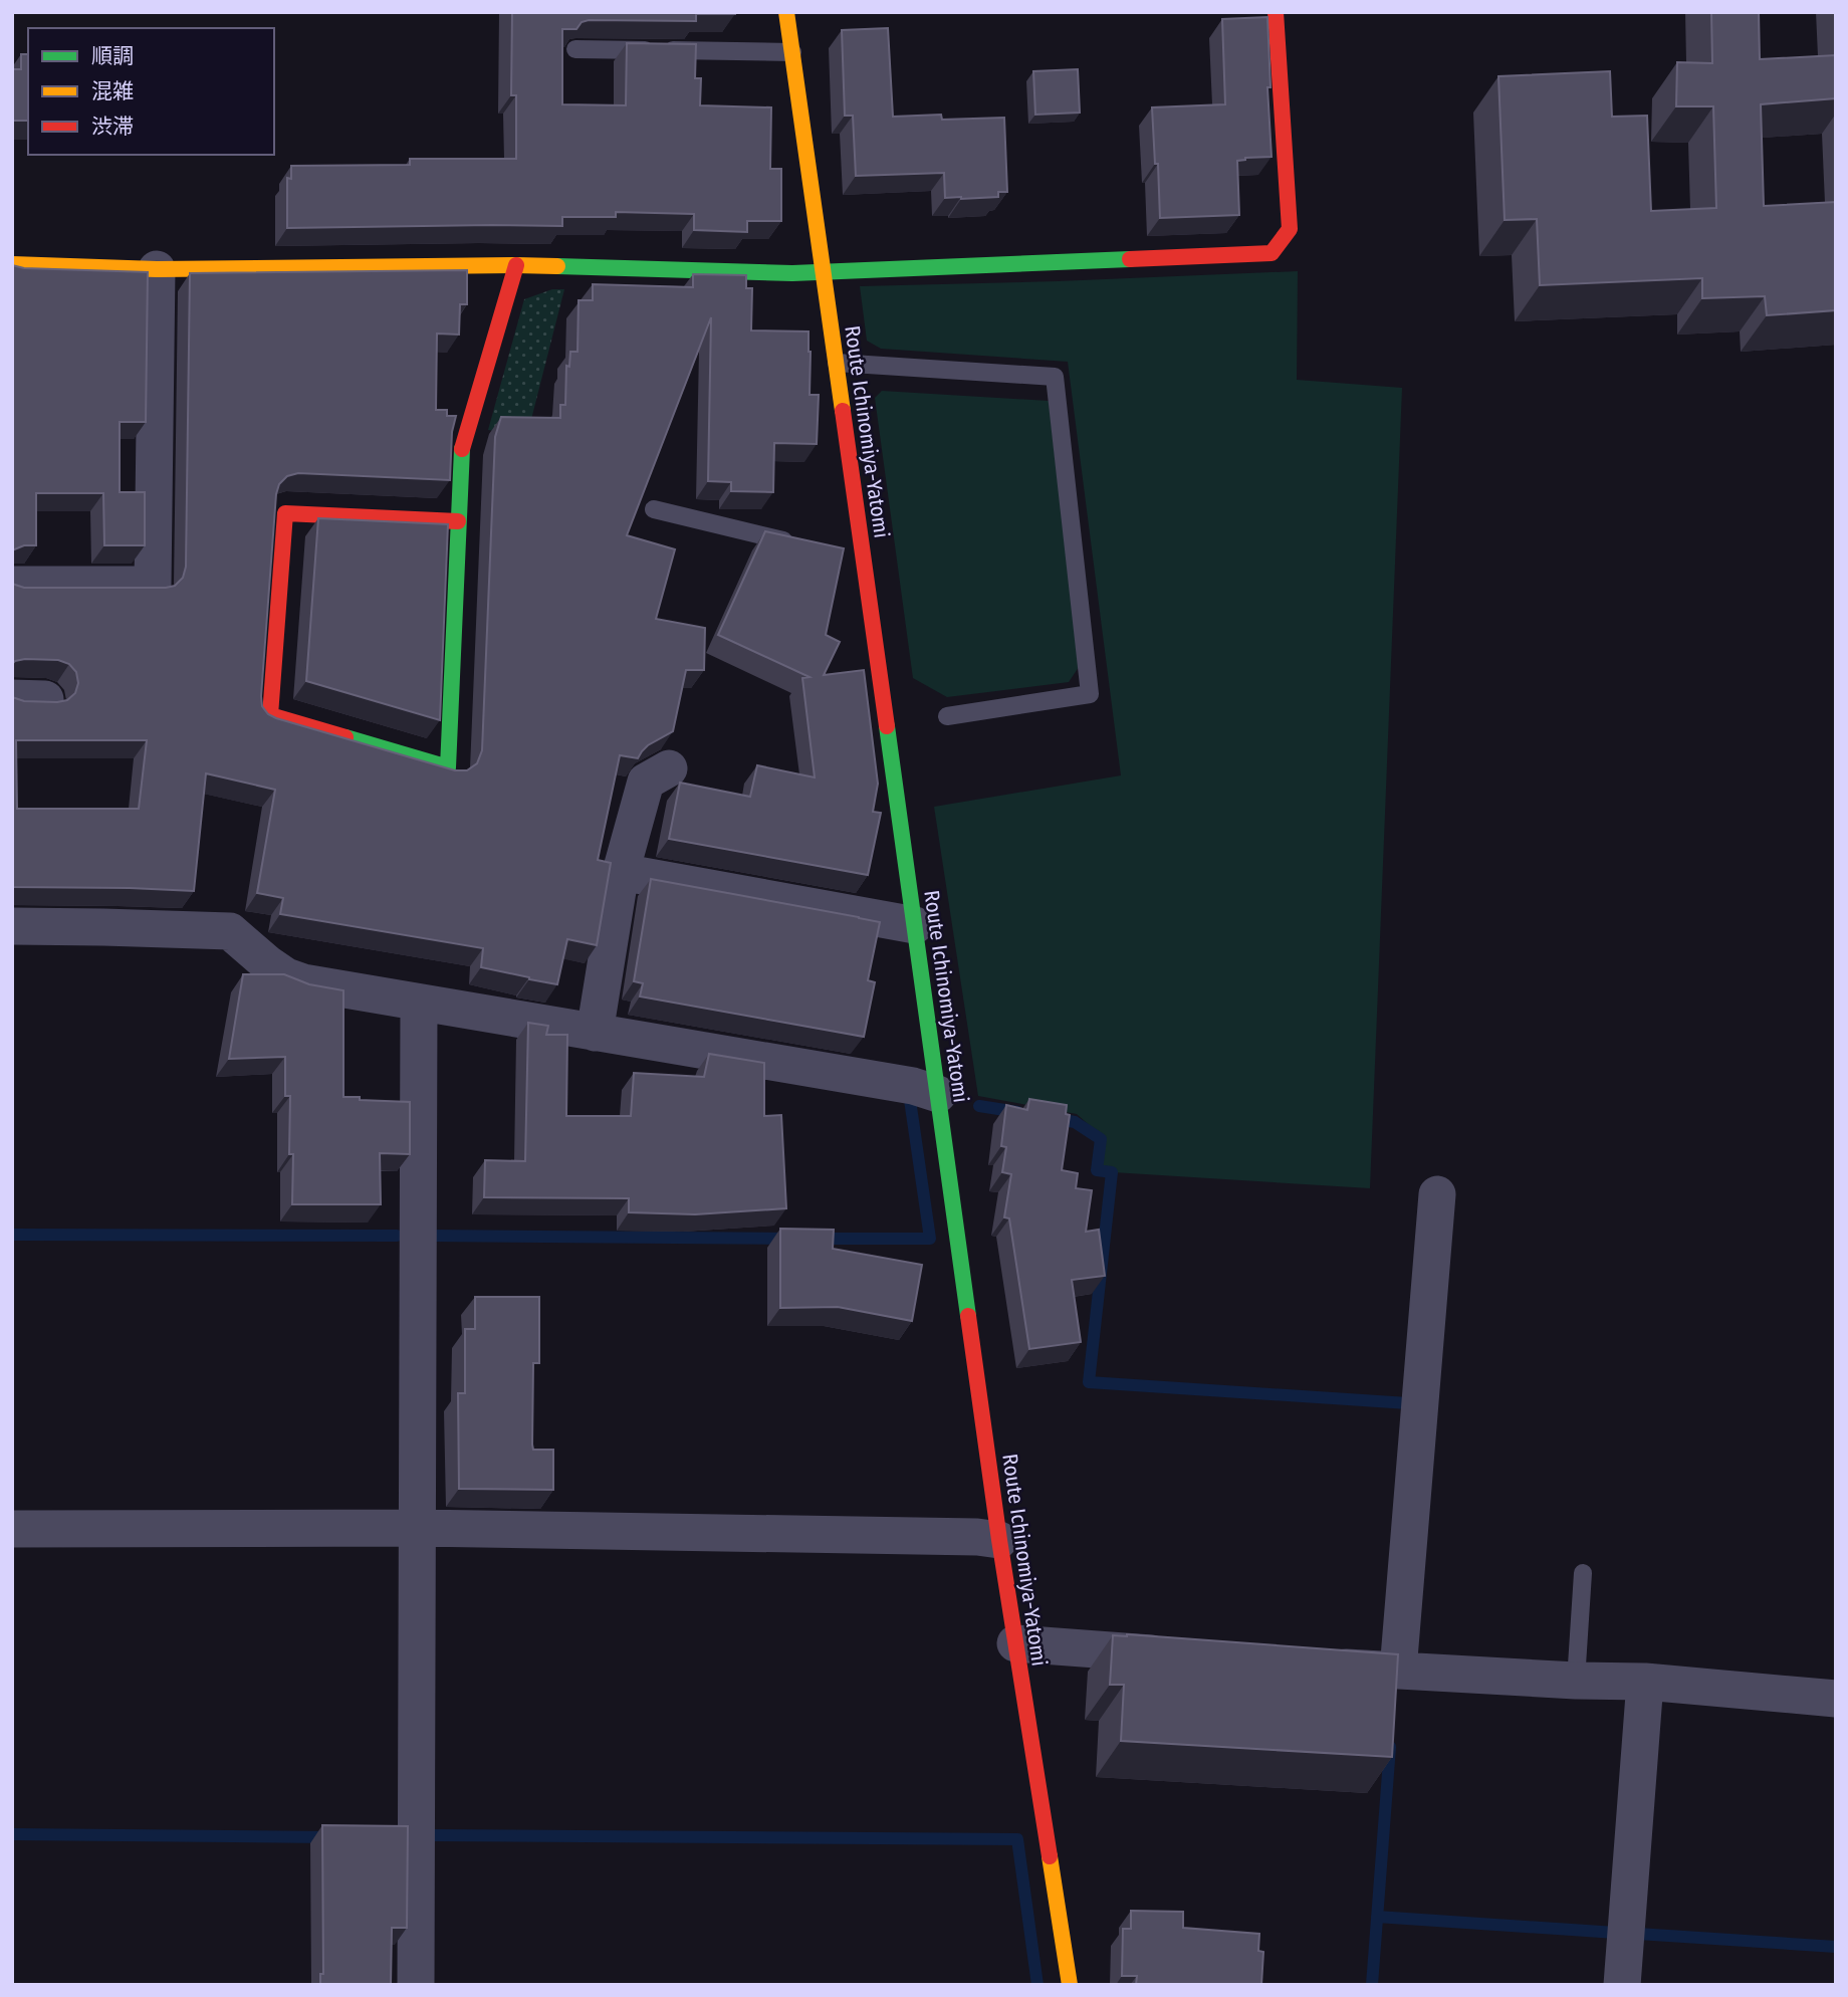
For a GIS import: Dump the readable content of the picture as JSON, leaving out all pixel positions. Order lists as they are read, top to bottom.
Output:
{
  "streets": {
    "street": ["Route Ichinomiya-Yatomi"]
  },
  "legend": ["順調", "混雑", "渋滞"]
}
